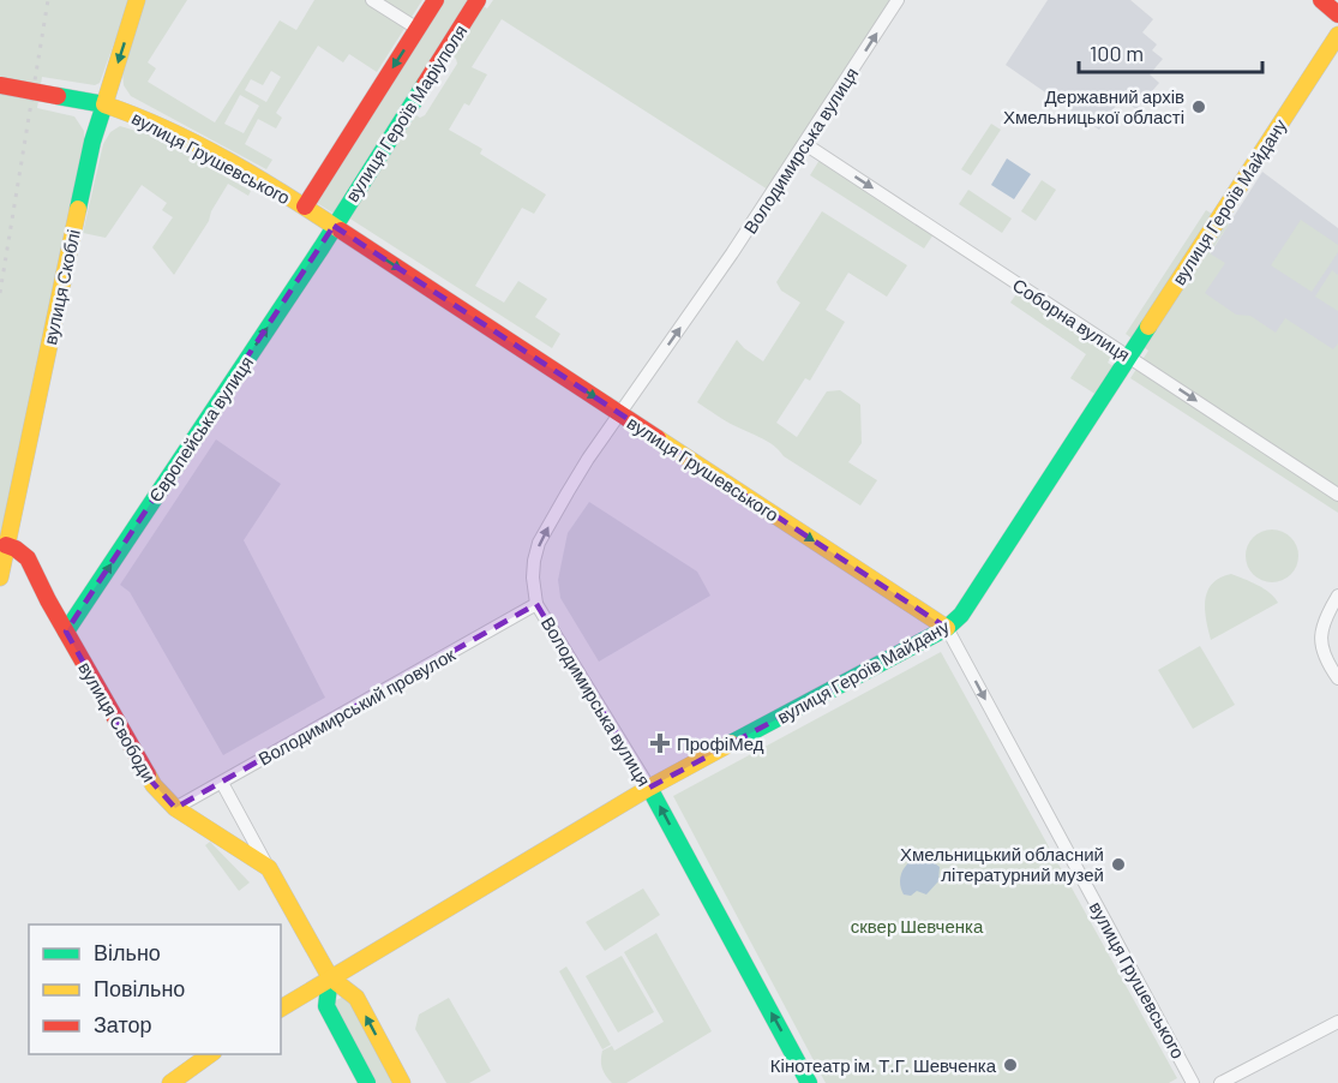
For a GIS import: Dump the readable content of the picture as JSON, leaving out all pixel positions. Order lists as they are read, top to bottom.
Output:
{
  "streets": {
    "street": [
      "вулиця Героїв Маріуполя",
      "Володимирська вулиця",
      "вулиця Грушевського",
      "вулиця Героїв Майдану",
      "вулиця Скоблі",
      "Соборна вулиця",
      "Європейська вулиця",
      "Володимирський провулок",
      "вулиця Свободи"
    ]
  },
  "crossings": [
    ["вулиця Героїв Маріуполя", "вулиця Грушевського"],
    ["вулиця Героїв Маріуполя", "Європейська вулиця"],
    ["Володимирська вулиця", "вулиця Грушевського"],
    ["Володимирська вулиця", "вулиця Героїв Майдану"],
    ["Володимирська вулиця", "Соборна вулиця"],
    ["Володимирська вулиця", "Володимирський провулок"],
    ["вулиця Грушевського", "вулиця Героїв Майдану"],
    ["вулиця Грушевського", "вулиця Скоблі"],
    ["вулиця Грушевського", "Європейська вулиця"],
    ["вулиця Героїв Майдану", "Соборна вулиця"],
    ["вулиця Героїв Майдану", "вулиця Свободи"],
    ["вулиця Скоблі", "вулиця Свободи"],
    ["Європейська вулиця", "вулиця Свободи"],
    ["Володимирський провулок", "вулиця Свободи"]
  ],
  "one_way": [
    "Володимирська вулиця",
    "вулиця Грушевського",
    "Соборна вулиця",
    "Європейська вулиця"
  ],
  "parks": ["сквер Шевченка"],
  "places": {
    "other": ["Державний архів Хмельницької області", "Хмельницький обласний літературний музей", "Кінотеатр ім. Т.Г. Шевченка"],
    "health": ["ПрофіМед"]
  },
  "legend": ["Вільно", "Повільно", "Затор"],
  "scale_bar": "100 m"
}
